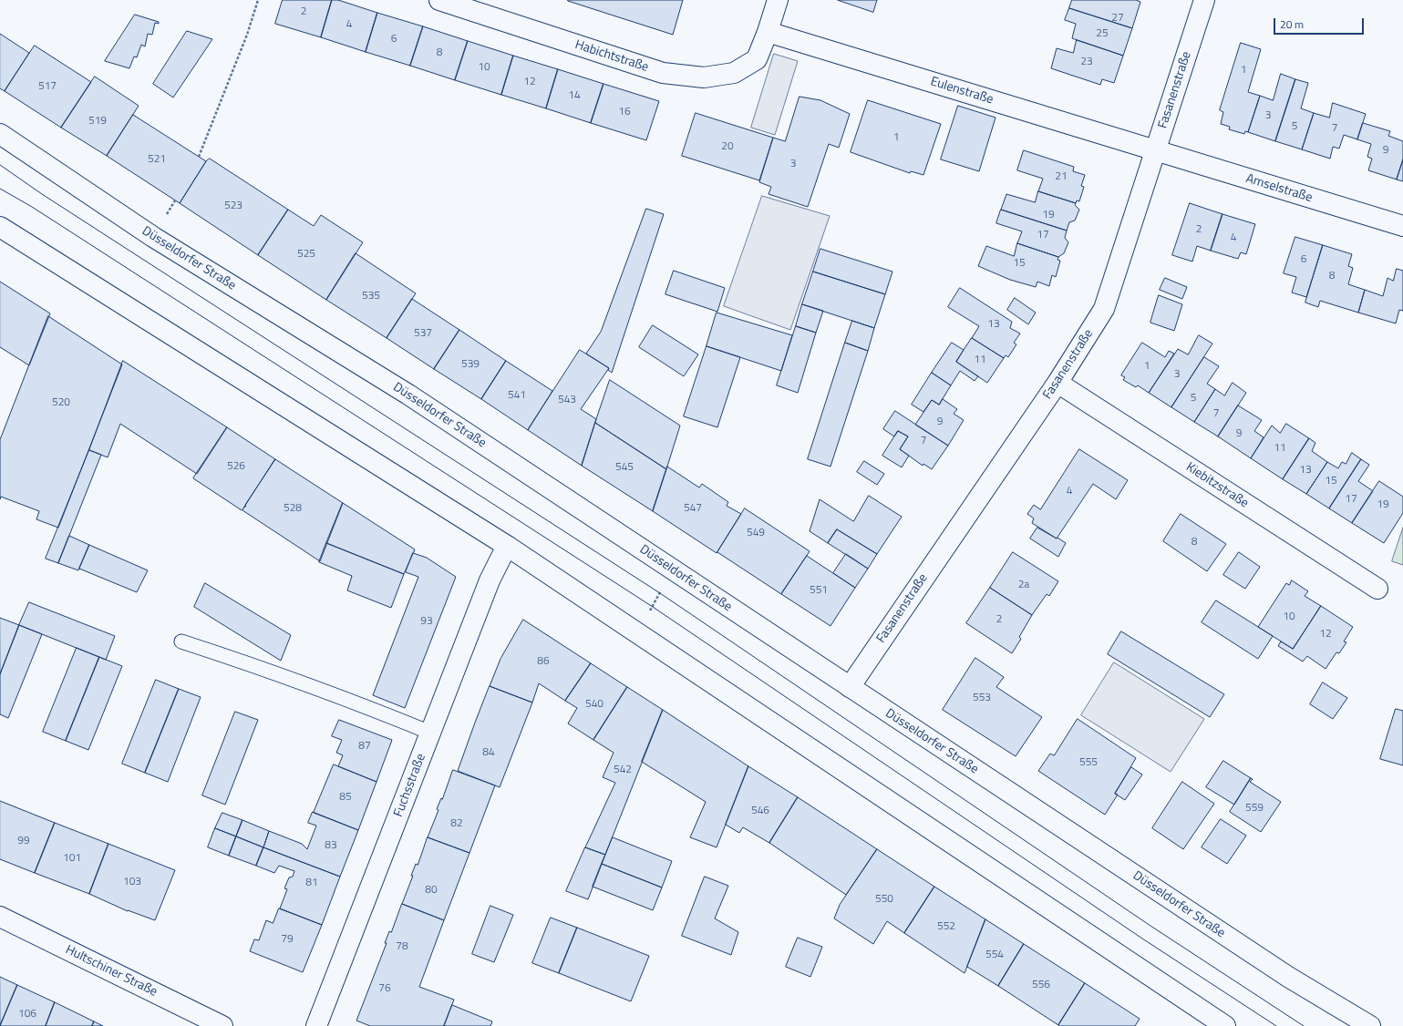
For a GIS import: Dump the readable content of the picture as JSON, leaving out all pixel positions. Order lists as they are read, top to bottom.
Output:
{
  "streets": {
    "main road": [
      "Habichtstraße",
      "Fasanenstraße",
      "Eulenstraße",
      "Amselstraße",
      "Düsseldorfer Straße",
      "Kiebitzstraße",
      "Fuchsstraße",
      "Hultschiner Straße"
    ]
  },
  "crossings": [
    ["Habichtstraße", "Eulenstraße"],
    ["Fasanenstraße", "Eulenstraße"],
    ["Fasanenstraße", "Amselstraße"],
    ["Fasanenstraße", "Düsseldorfer Straße"],
    ["Fasanenstraße", "Kiebitzstraße"],
    ["Eulenstraße", "Amselstraße"]
  ],
  "house_numbers": [
    "2",
    "27",
    "4",
    "25",
    "6",
    "8",
    "23",
    "10",
    "1",
    "12",
    "517",
    "14",
    "16",
    "3",
    "519",
    "5",
    "7",
    "1",
    "20",
    "9",
    "521",
    "3",
    "21",
    "523",
    "19",
    "2",
    "17",
    "4",
    "525",
    "6",
    "15",
    "8",
    "535",
    "13",
    "537",
    "11",
    "539",
    "1",
    "3",
    "541",
    "5",
    "543",
    "520",
    "7",
    "9",
    "9",
    "7",
    "11",
    "526",
    "545",
    "13",
    "15",
    "4",
    "17",
    "19",
    "528",
    "547",
    "549",
    "8",
    "2a",
    "551",
    "10",
    "2",
    "93",
    "12",
    "86",
    "553",
    "540",
    "87",
    "84",
    "555",
    "542",
    "85",
    "559",
    "546",
    "82",
    "99",
    "83",
    "101",
    "103",
    "81",
    "80",
    "550",
    "552",
    "79",
    "78",
    "554",
    "556",
    "76",
    "106"
  ],
  "scale_bar": "20 m"
}
